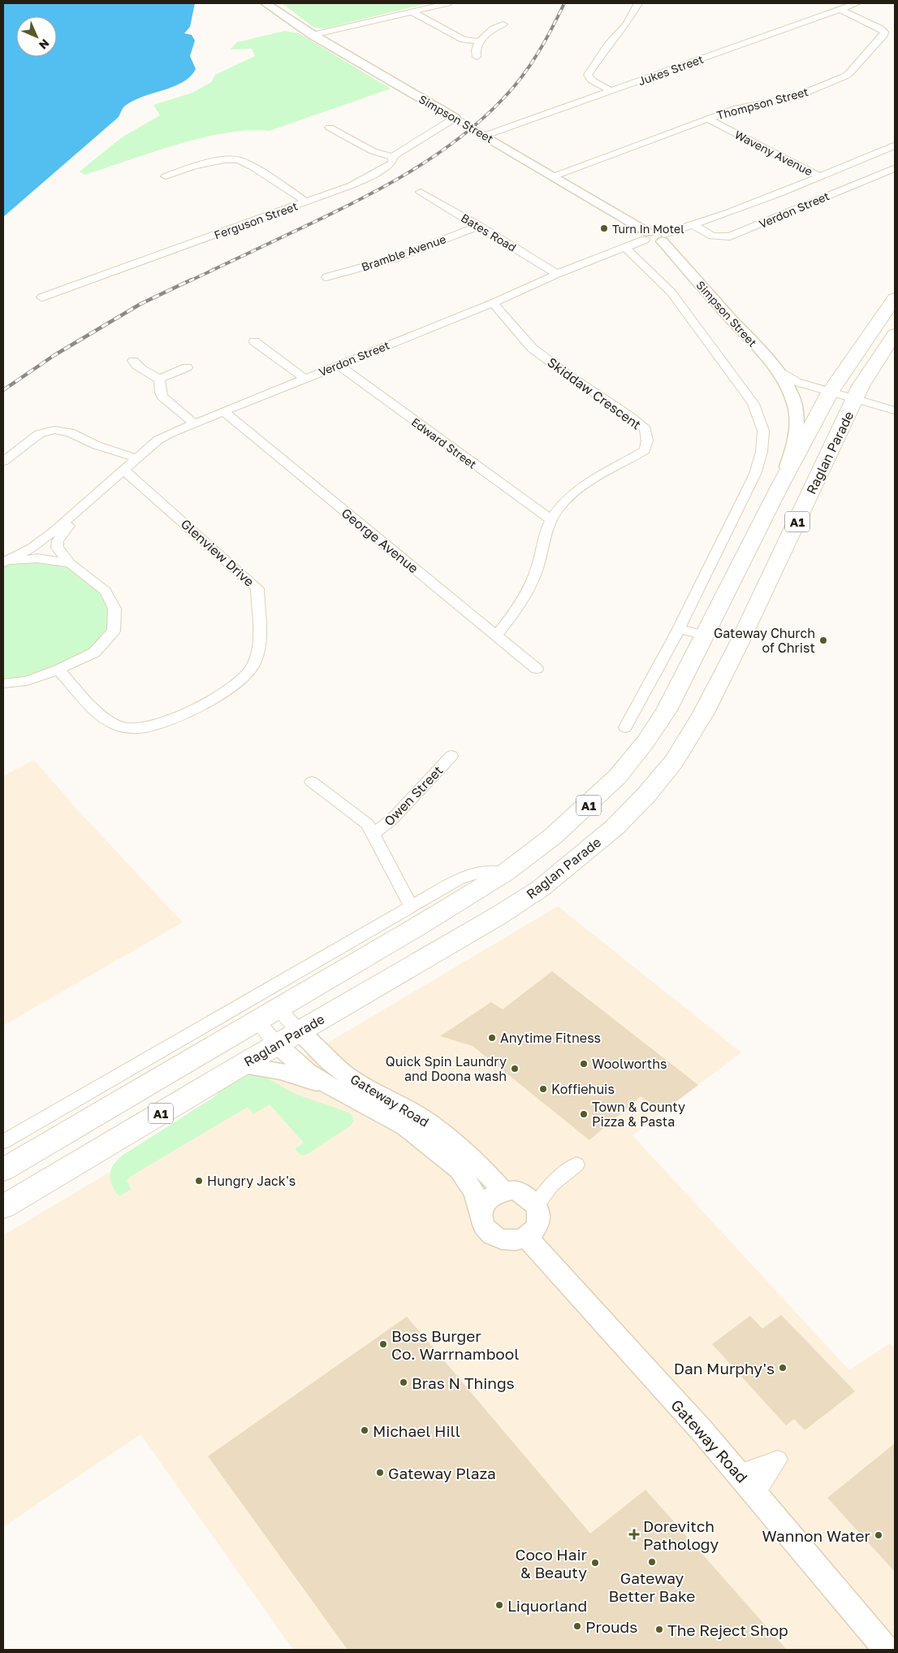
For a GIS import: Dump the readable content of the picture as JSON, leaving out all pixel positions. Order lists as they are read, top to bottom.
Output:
{
  "streets": {
    "highway": ["Raglan Parade", "A1"],
    "street": [
      "Jukes Street",
      "Thompson Street",
      "Simpson Street",
      "Waveny Avenue",
      "Verdon Street",
      "Ferguson Street",
      "Bates Road",
      "Bramble Avenue",
      "Skiddaw Crescent",
      "Edward Street",
      "George Avenue",
      "Glenview Drive",
      "Owen Street",
      "Gateway Road"
    ]
  },
  "crossings": [
    ["Jukes Street", "Thompson Street"],
    ["Jukes Street", "Simpson Street"],
    ["Thompson Street", "Simpson Street"],
    ["Thompson Street", "Waveny Avenue"],
    ["Simpson Street", "Verdon Street"],
    ["Simpson Street", "Ferguson Street"],
    ["Simpson Street", "Raglan Parade"],
    ["Waveny Avenue", "Verdon Street"],
    ["Verdon Street", "Bates Road"],
    ["Verdon Street", "Skiddaw Crescent"],
    ["Verdon Street", "Edward Street"],
    ["Verdon Street", "George Avenue"],
    ["Verdon Street", "Glenview Drive"],
    ["Bates Road", "Bramble Avenue"],
    ["Skiddaw Crescent", "Edward Street"],
    ["Skiddaw Crescent", "George Avenue"],
    ["Raglan Parade", "Gateway Road"]
  ],
  "places": {
    "other": [
      "Turn In Motel",
      "Gateway Church of Christ",
      "Anytime Fitness",
      "Woolworths",
      "Quick Spin Laundry and Doona wash",
      "Koffiehuis",
      "Town & County Pizza & Pasta",
      "Hungry Jack's",
      "Boss Burger Co. Warrnambool",
      "Dan Murphy's",
      "Bras N Things",
      "Michael Hill",
      "Gateway Plaza",
      "Wannon Water",
      "Gateway Better Bake",
      "Coco Hair & Beauty",
      "Liquorland",
      "Prouds",
      "The Reject Shop"
    ],
    "health": ["Dorevitch Pathology"]
  },
  "north": "bottom right"
}
